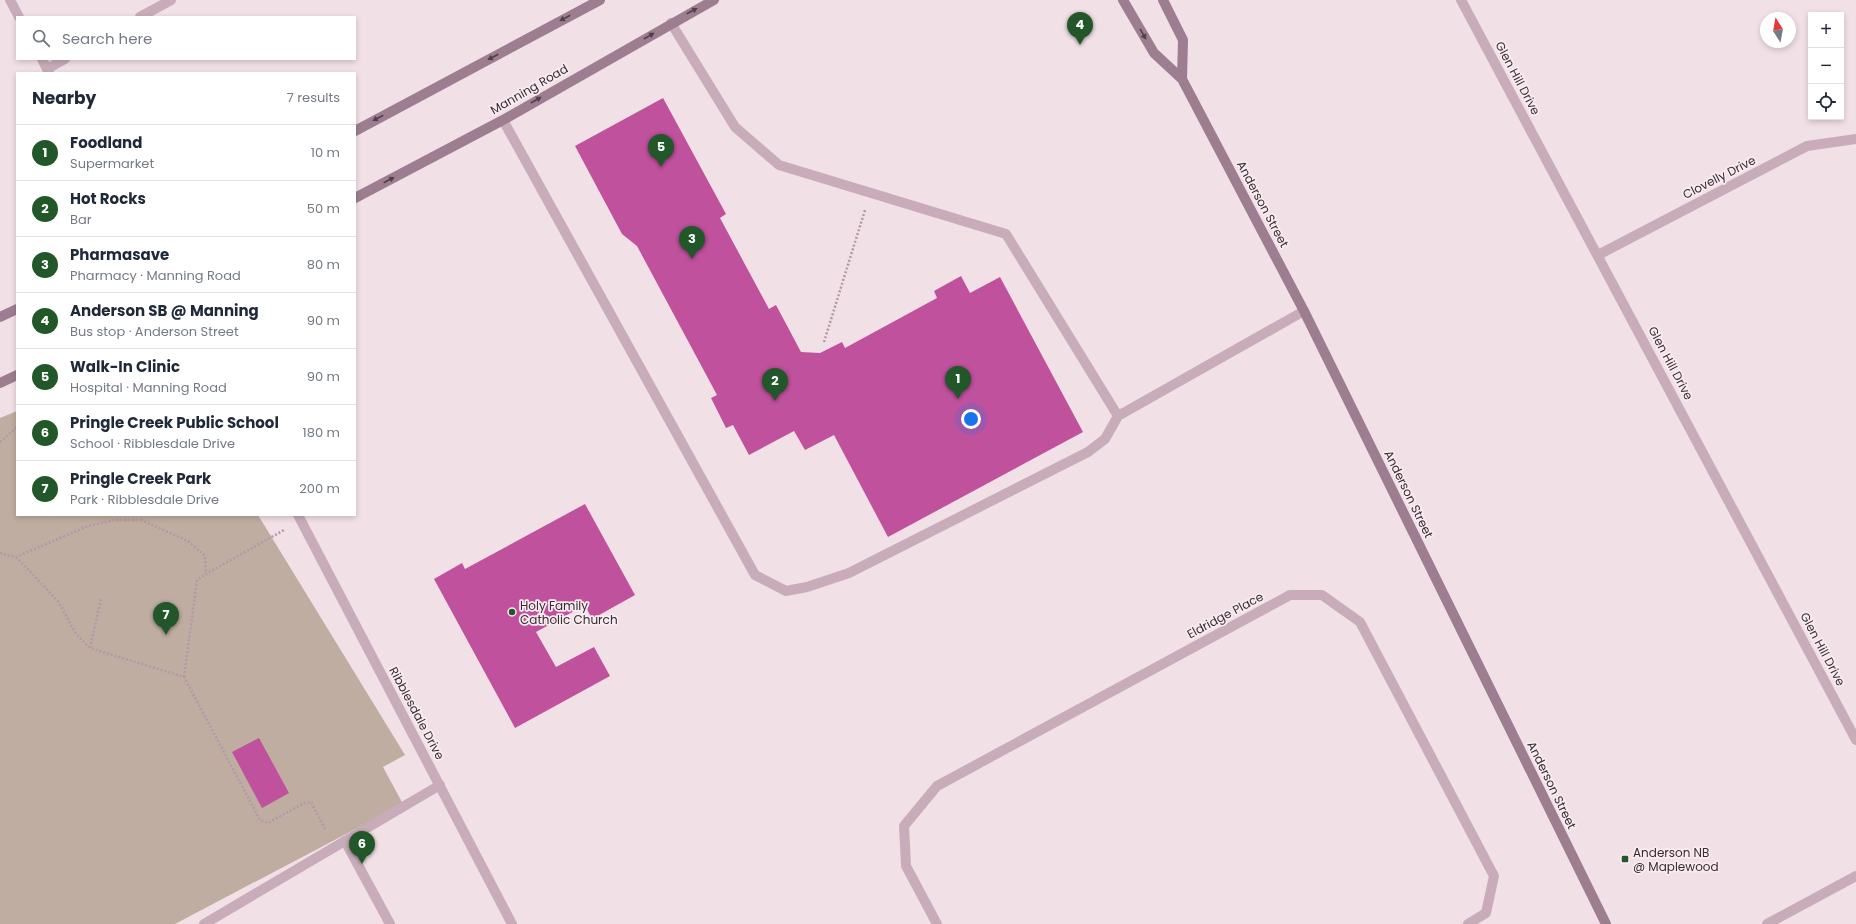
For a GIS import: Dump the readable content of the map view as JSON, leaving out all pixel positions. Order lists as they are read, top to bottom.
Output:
{
  "streets": {
    "main road": ["Manning Road", "Anderson Street"],
    "street": [
      "Glen Hill Drive",
      "Clovelly Drive",
      "Eldridge Place",
      "Ribblesdale Drive"
    ]
  },
  "crossings": [
    ["Glen Hill Drive", "Clovelly Drive"]
  ],
  "places": {
    "other": ["Holy Family Catholic Church"],
    "transit": ["Anderson NB @ Maplewood"]
  },
  "north": "top",
  "page": {
    "map_buttons": ["+", "−"],
    "pins": [
      "4",
      "5",
      "3",
      "1",
      "2",
      "7",
      "6"
    ],
    "search": "Search here",
    "heading": ["Nearby", "7 results"],
    "list": [
      {
        "mark": "1",
        "name": "Foodland",
        "note": "Supermarket",
        "value": "10 m"
      },
      {
        "mark": "2",
        "name": "Hot Rocks",
        "note": "Bar",
        "value": "50 m"
      },
      {
        "mark": "3",
        "name": "Pharmasave",
        "note": "Pharmacy · Manning Road",
        "value": "80 m"
      },
      {
        "mark": "4",
        "name": "Anderson SB @ Manning",
        "note": "Bus stop · Anderson Street",
        "value": "90 m"
      },
      {
        "mark": "5",
        "name": "Walk-In Clinic",
        "note": "Hospital · Manning Road",
        "value": "90 m"
      },
      {
        "mark": "6",
        "name": "Pringle Creek Public School",
        "note": "School · Ribblesdale Drive",
        "value": "180 m"
      },
      {
        "mark": "7",
        "name": "Pringle Creek Park",
        "note": "Park · Ribblesdale Drive",
        "value": "200 m"
      }
    ]
  }
}
